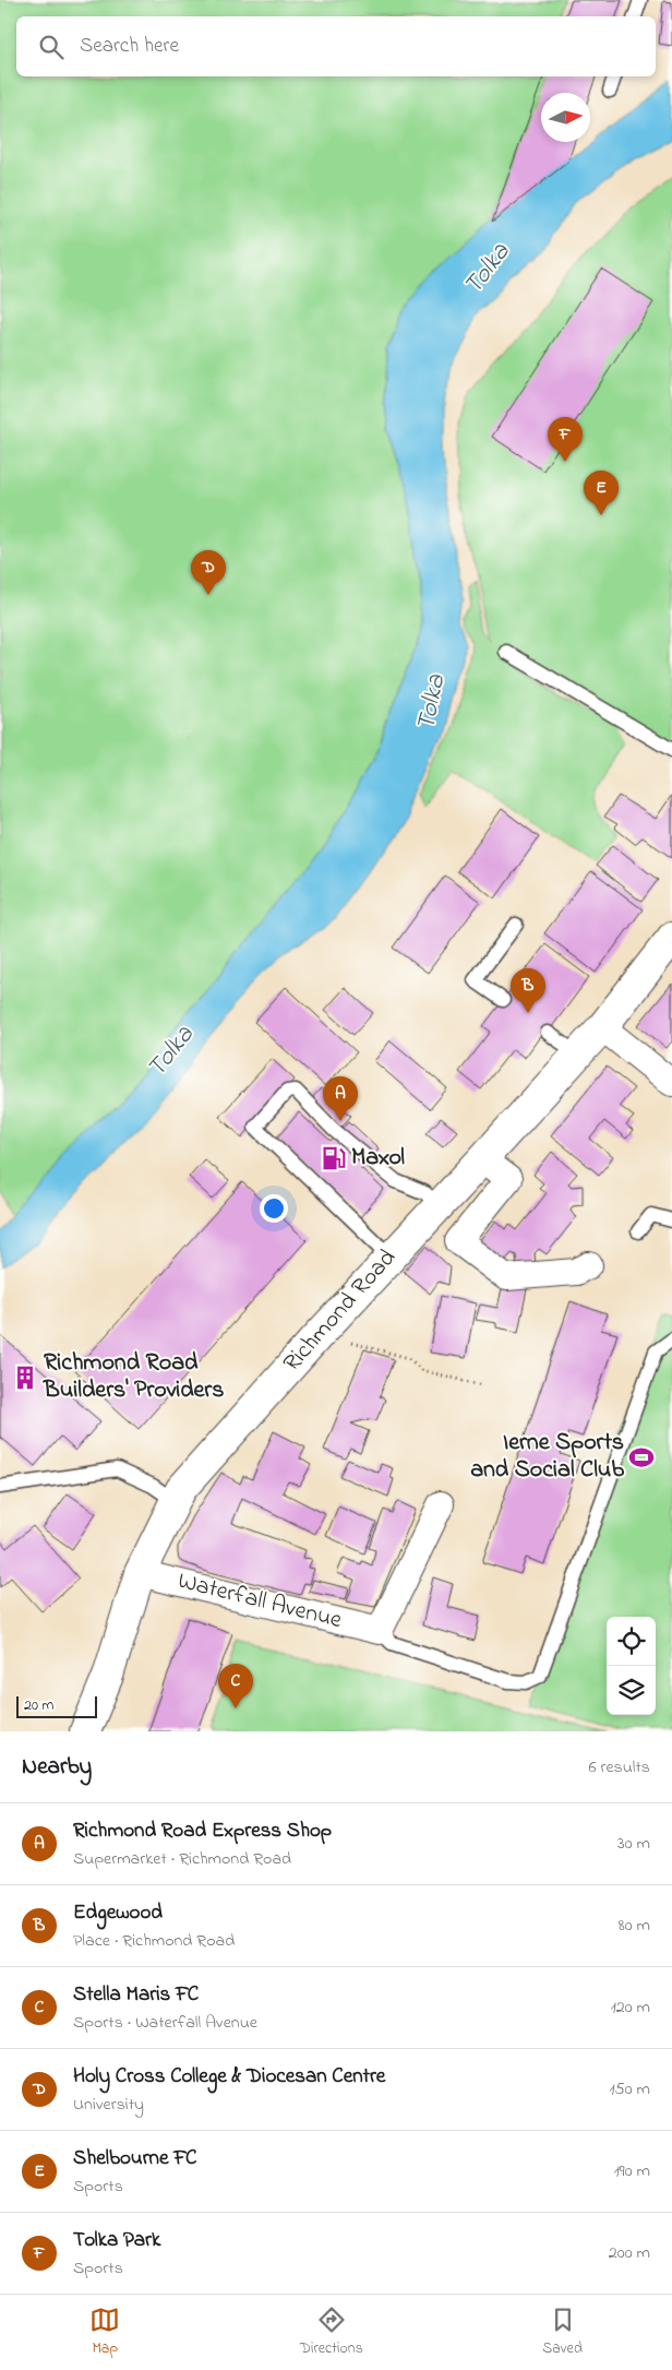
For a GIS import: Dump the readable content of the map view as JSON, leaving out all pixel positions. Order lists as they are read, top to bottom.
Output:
{
  "streets": {
    "street": ["Richmond Road", "Waterfall Avenue"]
  },
  "crossings": [
    ["Richmond Road", "Waterfall Avenue"]
  ],
  "water": ["Tolka"],
  "places": {
    "fuel station": ["Maxol"],
    "building": ["Richmond Road Builders' Providers"],
    "sports": ["Ierne Sports and Social Club"]
  },
  "scale_bar": "20 m",
  "north": "right",
  "page": {
    "search": "Search here",
    "pins": [
      "F",
      "E",
      "D",
      "B",
      "A",
      "C"
    ],
    "scale": "20 m",
    "heading": ["Nearby", "6 results"],
    "list": [
      {
        "mark": "A",
        "name": "Richmond Road Express Shop",
        "note": "Supermarket · Richmond Road",
        "value": "30 m"
      },
      {
        "mark": "B",
        "name": "Edgewood",
        "note": "Place · Richmond Road",
        "value": "80 m"
      },
      {
        "mark": "C",
        "name": "Stella Maris FC",
        "note": "Sports · Waterfall Avenue",
        "value": "120 m"
      },
      {
        "mark": "D",
        "name": "Holy Cross College & Diocesan Centre",
        "note": "University",
        "value": "150 m"
      },
      {
        "mark": "E",
        "name": "Shelbourne FC",
        "note": "Sports",
        "value": "190 m"
      },
      {
        "mark": "F",
        "name": "Tolka Park",
        "note": "Sports",
        "value": "200 m"
      }
    ],
    "nav": ["Map", "Directions", "Saved"]
  }
}
